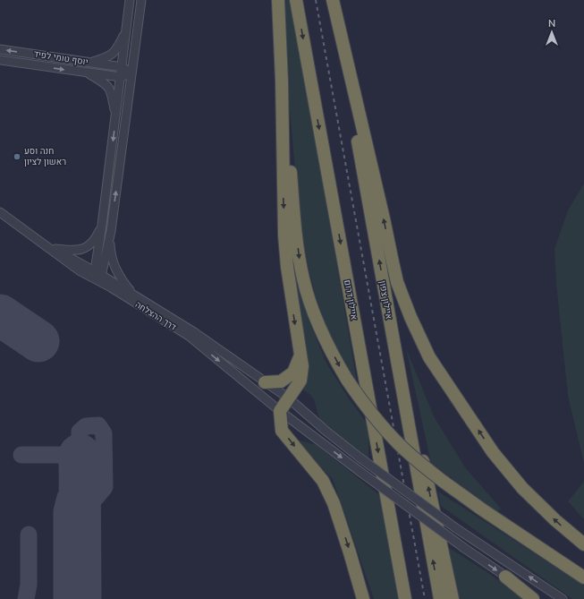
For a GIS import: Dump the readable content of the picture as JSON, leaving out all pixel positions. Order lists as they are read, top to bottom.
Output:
{
  "streets": {
    "highway": ["איילון דרום", "איילון צפון"],
    "street": ["יוסף טומי לפיד", "דרך ההצלחה"]
  },
  "places": ["חנה וסע ראשון לציון"],
  "north": "top"
}
